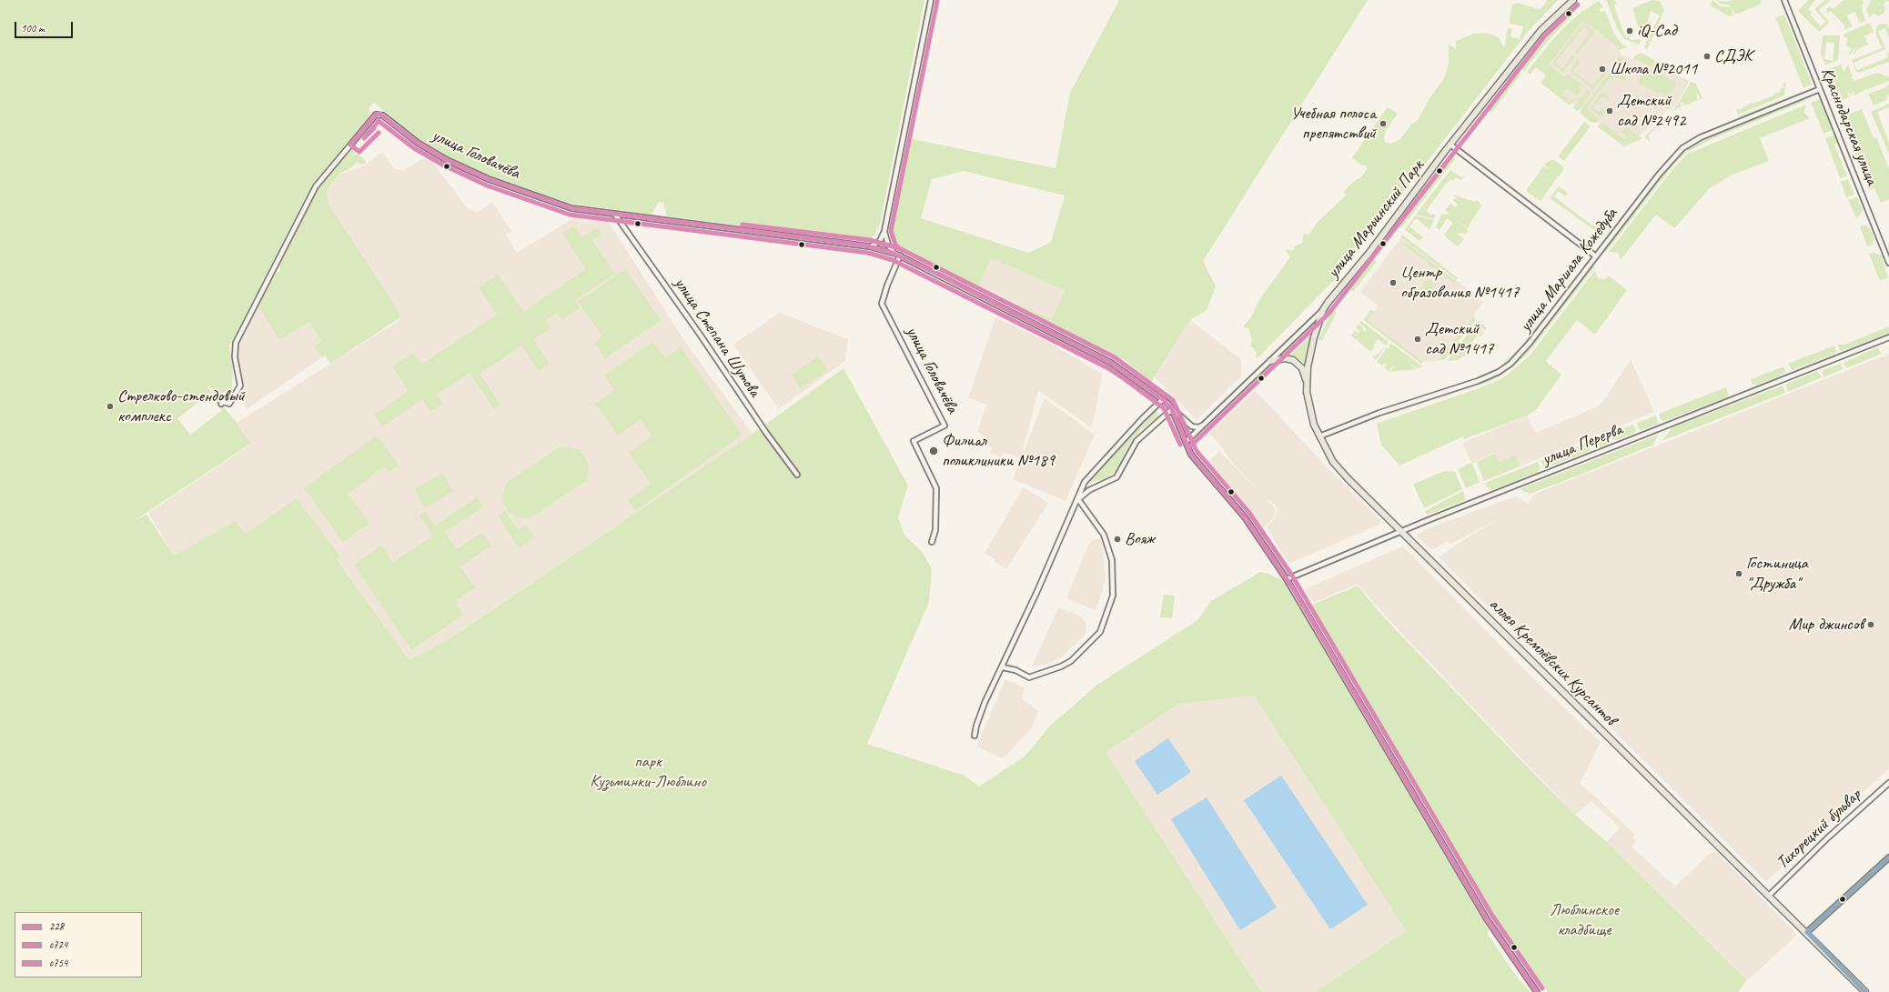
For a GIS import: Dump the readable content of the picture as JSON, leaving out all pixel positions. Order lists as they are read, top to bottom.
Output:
{
  "streets": {
    "main road": ["улица Марьинский Парк", "аллея Кремлёвских Курсантов"],
    "street": [
      "Краснодарская улица",
      "улица Головачёва",
      "улица Маршала Кожедуба",
      "улица Степана Шутова",
      "улица Перерва",
      "Тихорецкий бульвар"
    ]
  },
  "crossings": [
    ["Краснодарская улица", "улица Маршала Кожедуба"],
    ["улица Головачёва", "улица Степана Шутова"],
    ["улица Марьинский Парк", "аллея Кремлёвских Курсантов"],
    ["улица Маршала Кожедуба", "аллея Кремлёвских Курсантов"],
    ["улица Перерва", "аллея Кремлёвских Курсантов"],
    ["аллея Кремлёвских Курсантов", "Тихорецкий бульвар"]
  ],
  "parks": ["парк Кузьминки-Люблино", "Люблинское кладбище"],
  "places": [
    "iQ-Сад",
    "СДЭК",
    "Школа №2011",
    "Детский сад №2492",
    "Учебная полоса препятствий",
    "Центр образования №1417",
    "Детский сад №1417",
    "Стрелково-стендовый комплекс",
    "Филиал поликлиники №189",
    "Вояж",
    "Гостиница \"Дружба\"",
    "Мир джинсов"
  ],
  "lines": ["transit line с754", "transit line с724", "transit line 228"],
  "legend": ["228", "с724", "с754"],
  "scale_bar": "100 m"
}
